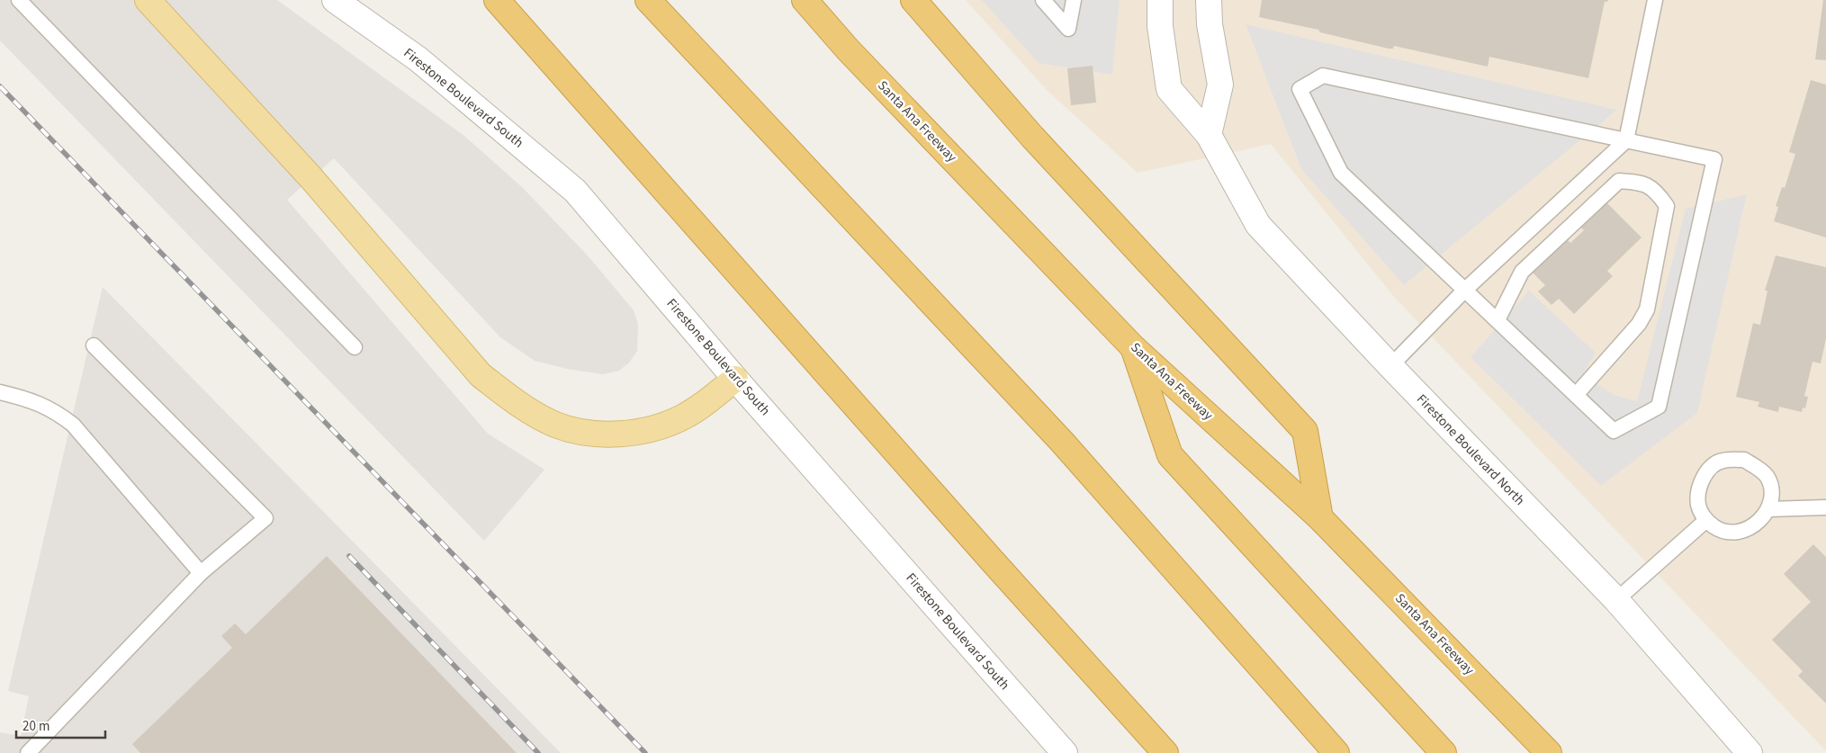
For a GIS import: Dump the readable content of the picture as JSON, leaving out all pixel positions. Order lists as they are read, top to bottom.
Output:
{
  "streets": {
    "highway": ["Santa Ana Freeway"],
    "street": ["Firestone Boulevard South", "Firestone Boulevard North"]
  },
  "scale_bar": "20 m"
}
